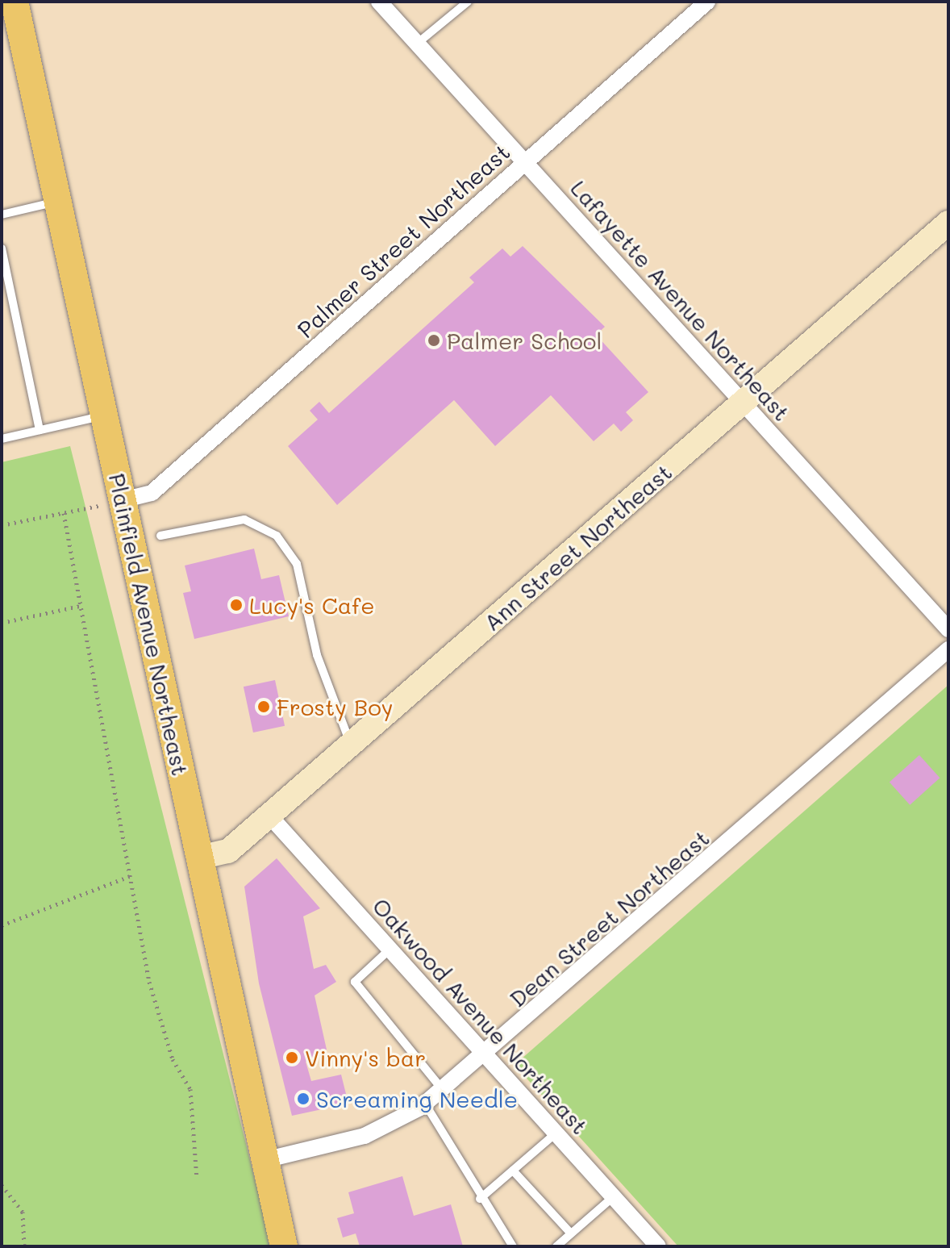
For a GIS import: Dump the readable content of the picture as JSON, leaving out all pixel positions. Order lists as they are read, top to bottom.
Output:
{
  "streets": {
    "main road": ["Ann Street Northeast", "Plainfield Avenue Northeast"],
    "street": [
      "Palmer Street Northeast",
      "Lafayette Avenue Northeast",
      "Dean Street Northeast",
      "Oakwood Avenue Northeast"
    ]
  },
  "crossings": [
    ["Palmer Street Northeast", "Lafayette Avenue Northeast"],
    ["Palmer Street Northeast", "Plainfield Avenue Northeast"],
    ["Lafayette Avenue Northeast", "Ann Street Northeast"],
    ["Ann Street Northeast", "Plainfield Avenue Northeast"],
    ["Ann Street Northeast", "Oakwood Avenue Northeast"],
    ["Plainfield Avenue Northeast", "Dean Street Northeast"],
    ["Dean Street Northeast", "Oakwood Avenue Northeast"]
  ],
  "places": [
    "Palmer School",
    "Lucy's Cafe",
    "Frosty Boy",
    "Vinny's bar",
    "Screaming Needle"
  ]
}
